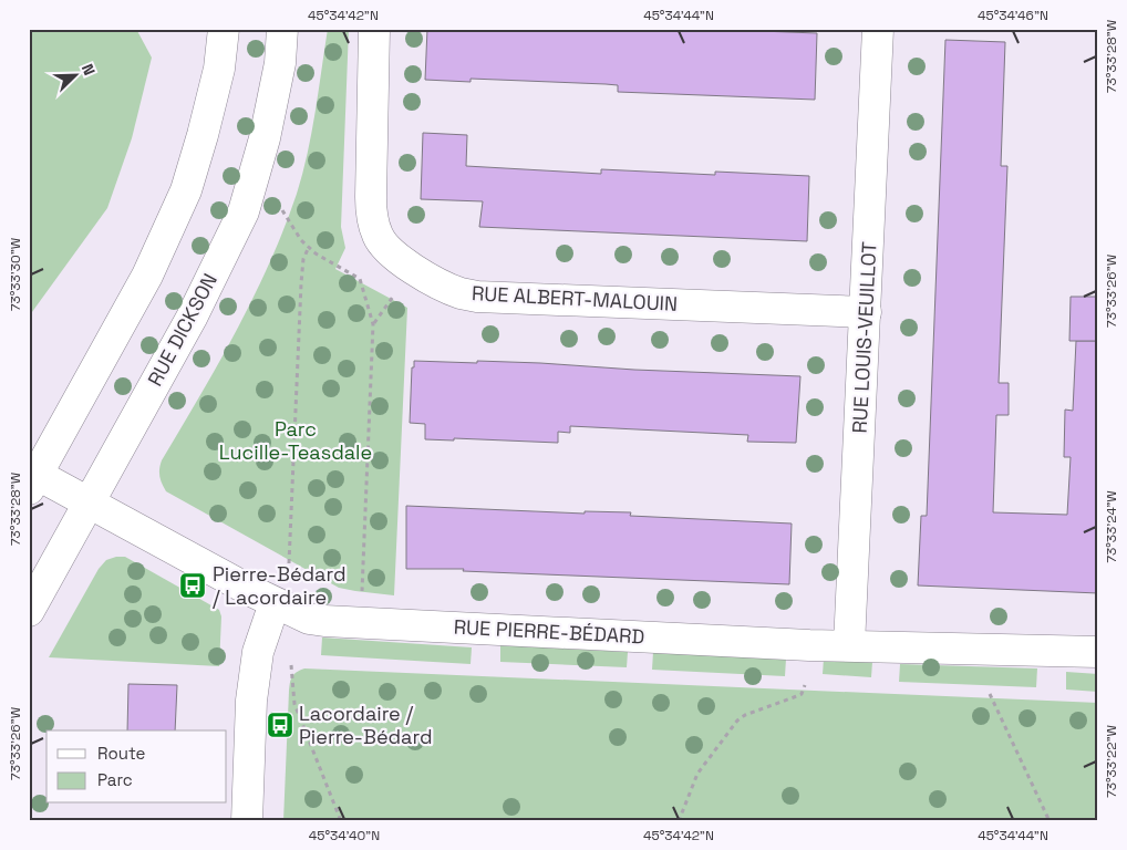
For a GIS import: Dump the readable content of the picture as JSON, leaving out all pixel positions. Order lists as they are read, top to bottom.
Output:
{
  "streets": {
    "street": [
      "RUE ALBERT-MALOUIN",
      "RUE DICKSON",
      "RUE LOUIS-VEUILLOT",
      "RUE PIERRE-BÉDARD"
    ]
  },
  "crossings": [
    ["RUE ALBERT-MALOUIN", "RUE LOUIS-VEUILLOT"],
    ["RUE DICKSON", "RUE PIERRE-BÉDARD"],
    ["RUE LOUIS-VEUILLOT", "RUE PIERRE-BÉDARD"]
  ],
  "parks": ["Parc Lucille-Teasdale"],
  "places": {
    "bus stop": ["Pierre-Bédard / Lacordaire", "Lacordaire / Pierre-Bédard"]
  },
  "legend": ["Route", "Parc"],
  "north": "top right",
  "coordinates": [
    "45°34'42\"N",
    "45°34'44\"N",
    "45°34'46\"N",
    "73°33'28\"W",
    "73°33'30\"W",
    "73°33'26\"W",
    "73°33'24\"W",
    "73°33'22\"W",
    "45°34'40\"N"
  ]
}
